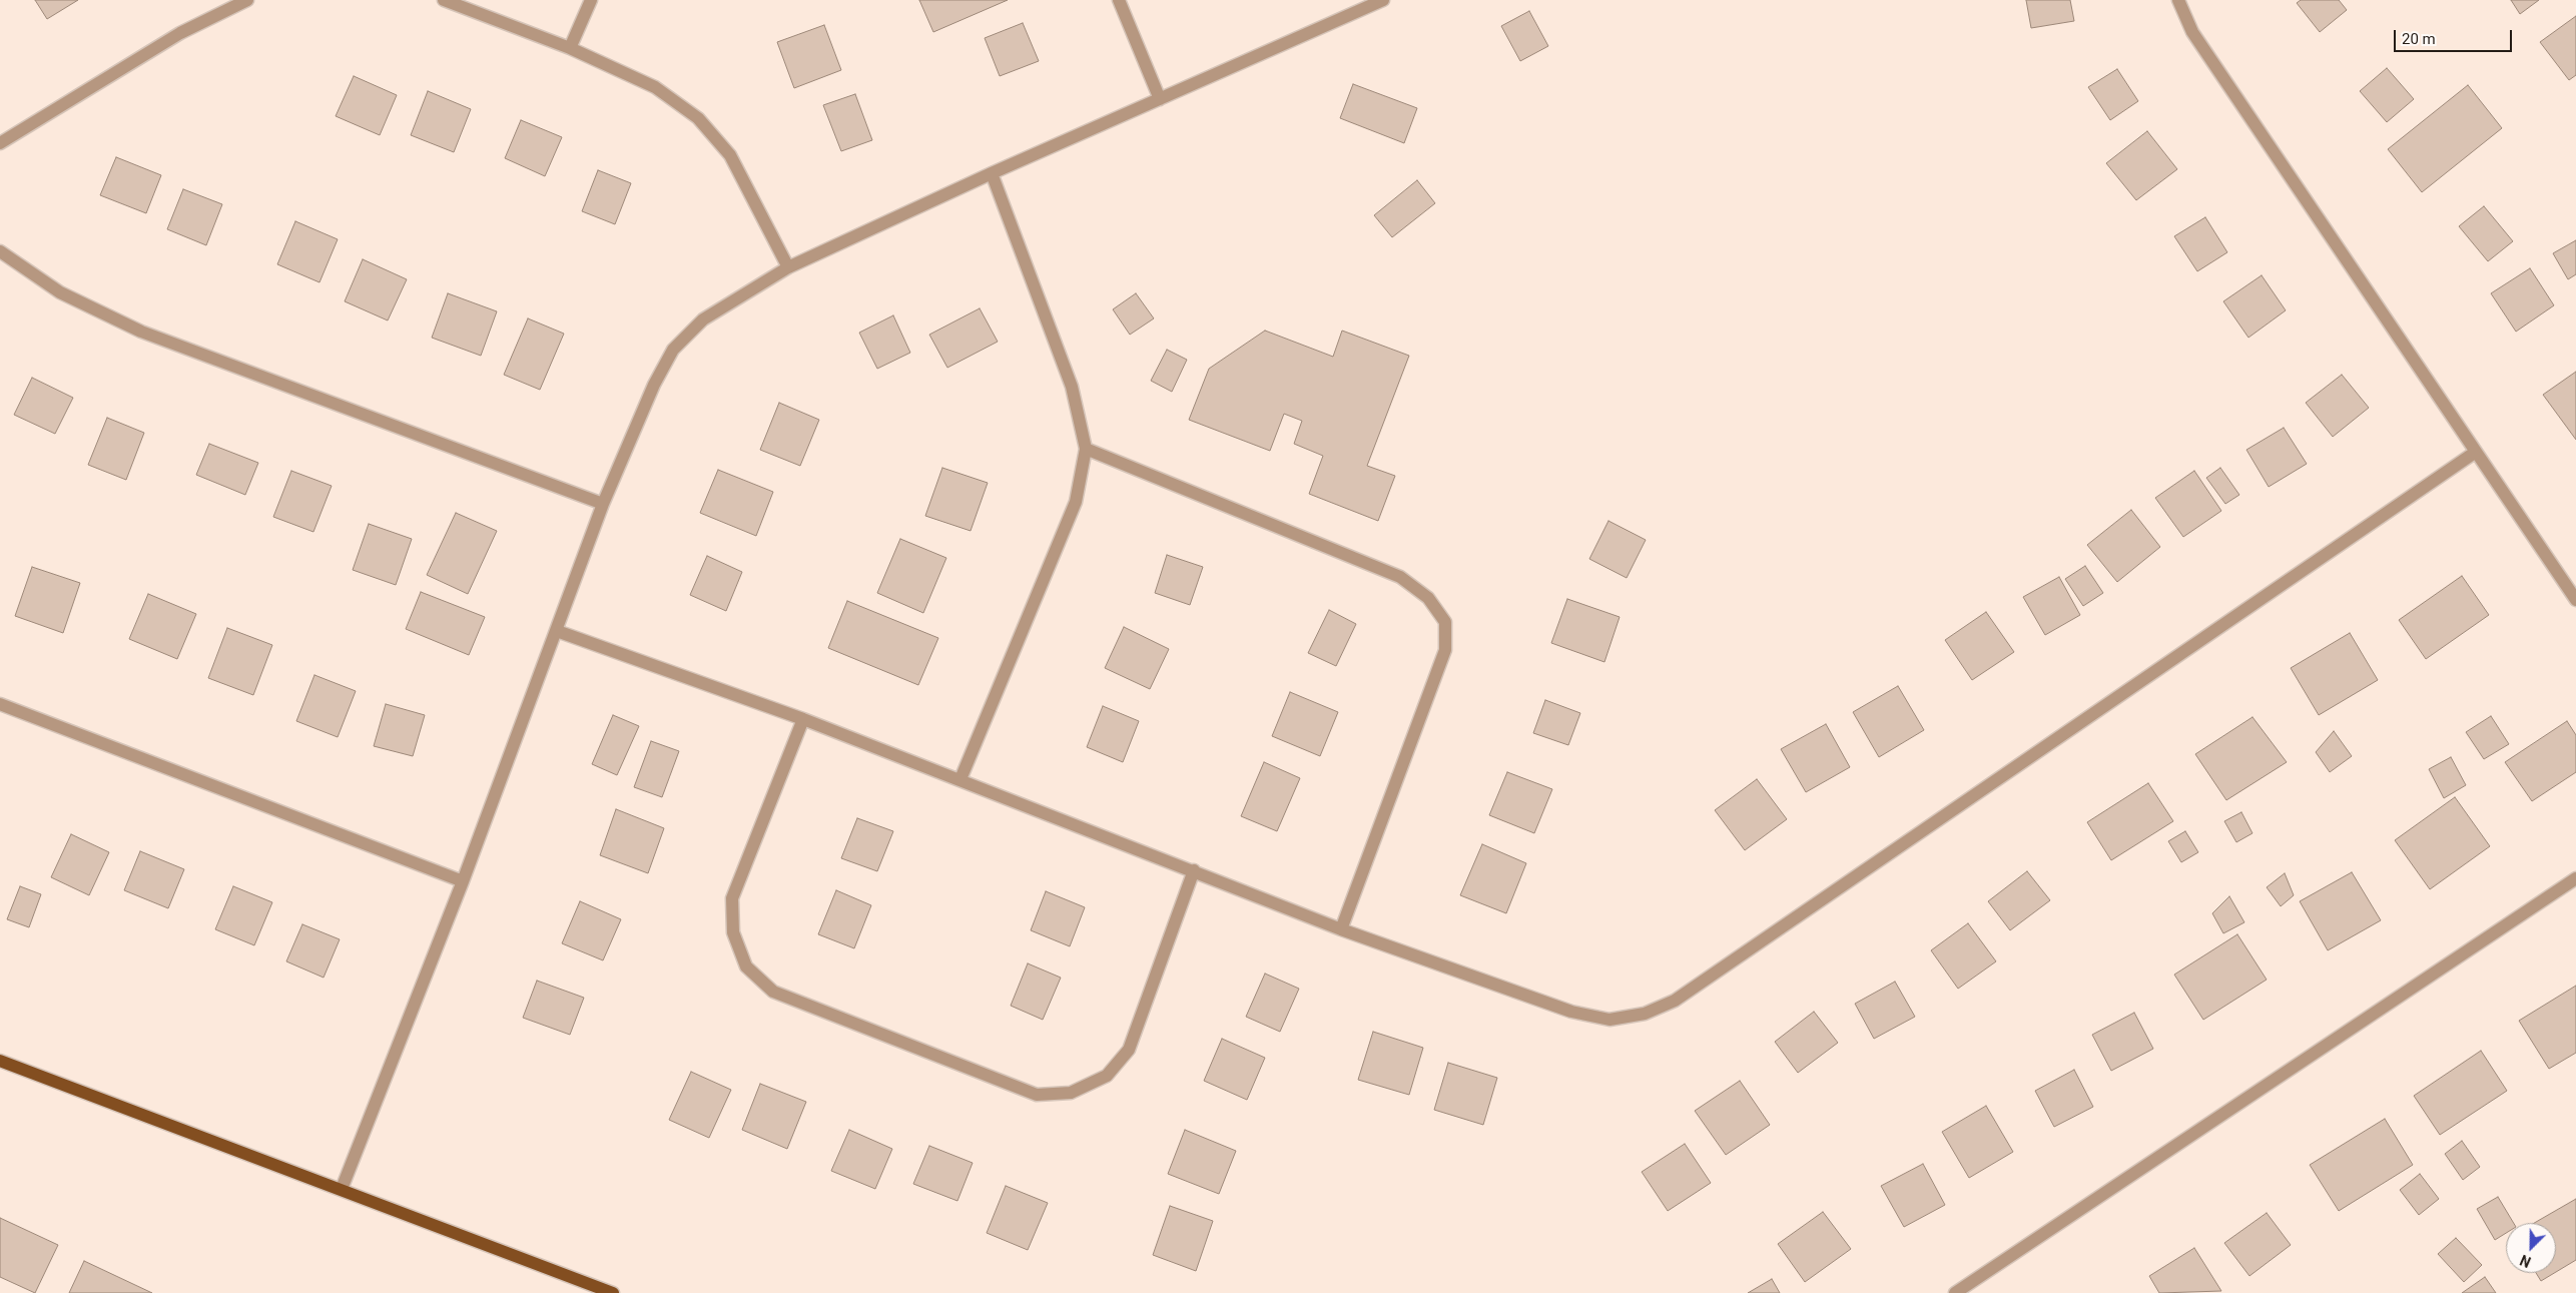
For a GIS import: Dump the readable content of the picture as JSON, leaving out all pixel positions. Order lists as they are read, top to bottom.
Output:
{
  "scale_bar": "20 m",
  "north": "bottom left"
}
